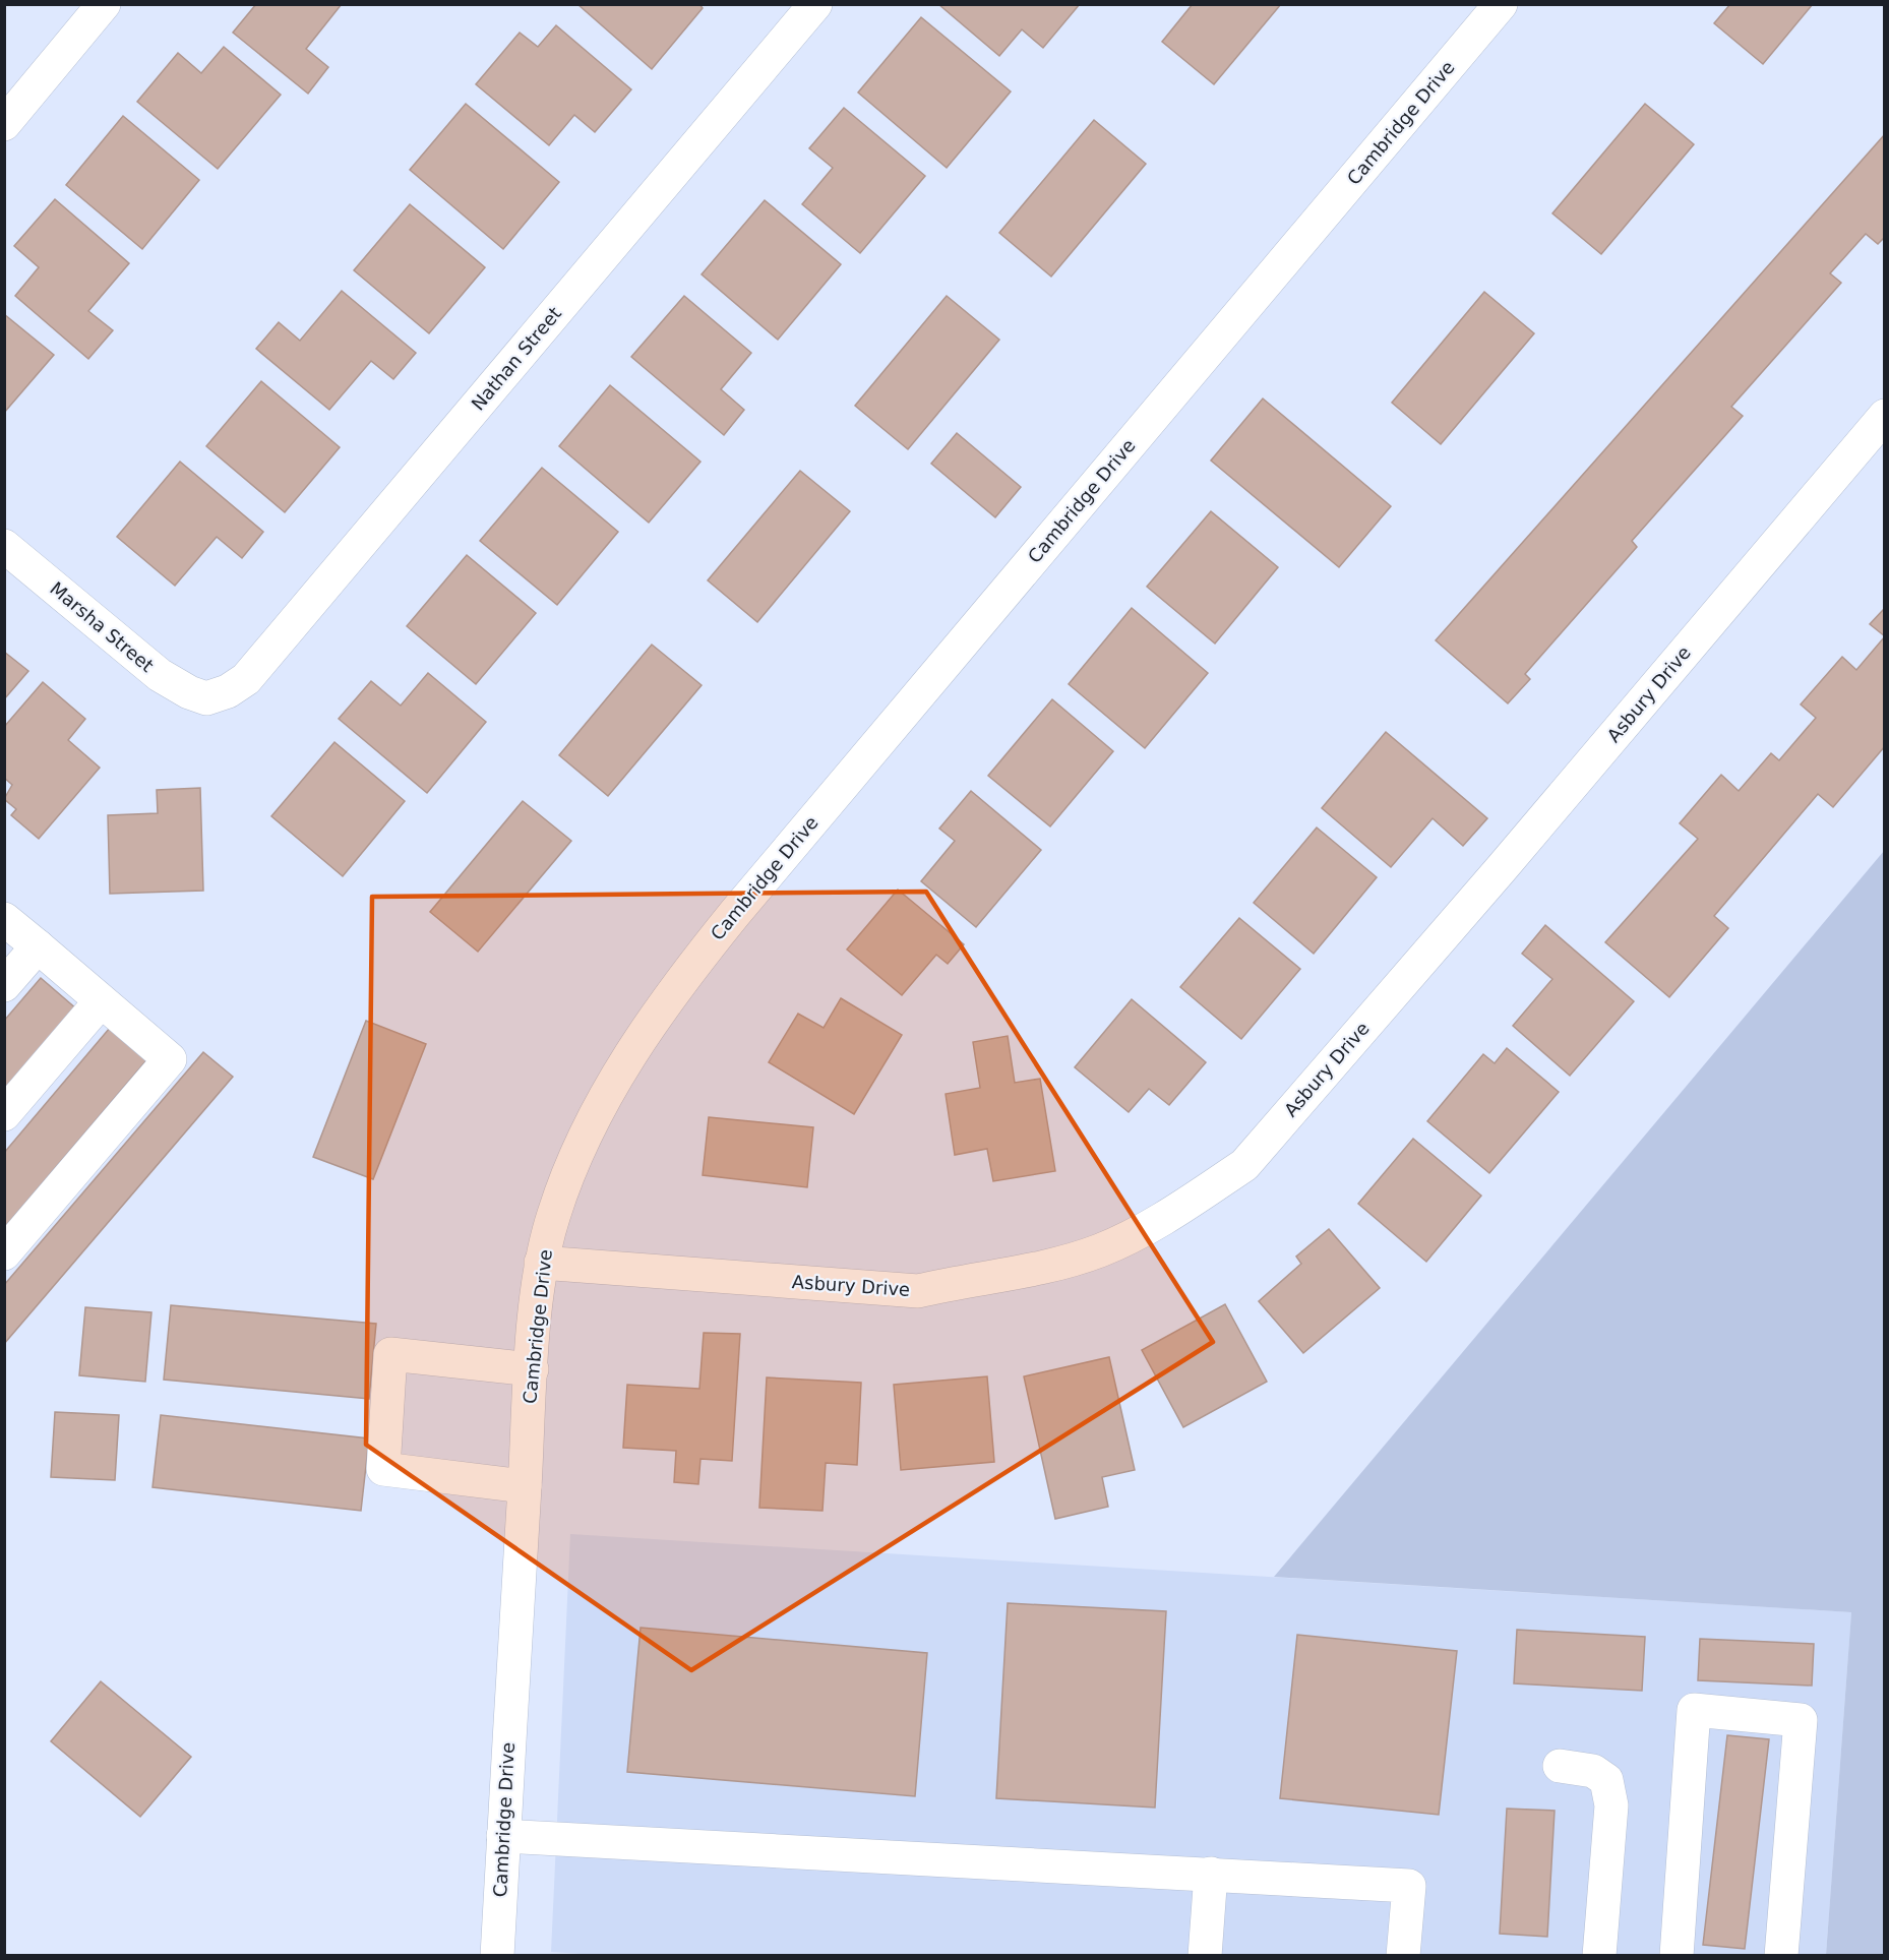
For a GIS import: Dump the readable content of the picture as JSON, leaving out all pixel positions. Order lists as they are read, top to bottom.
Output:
{
  "streets": {
    "street": [
      "Cambridge Drive",
      "Nathan Street",
      "Marsha Street",
      "Asbury Drive"
    ]
  },
  "crossings": [
    ["Cambridge Drive", "Asbury Drive"],
    ["Nathan Street", "Marsha Street"]
  ]
}
